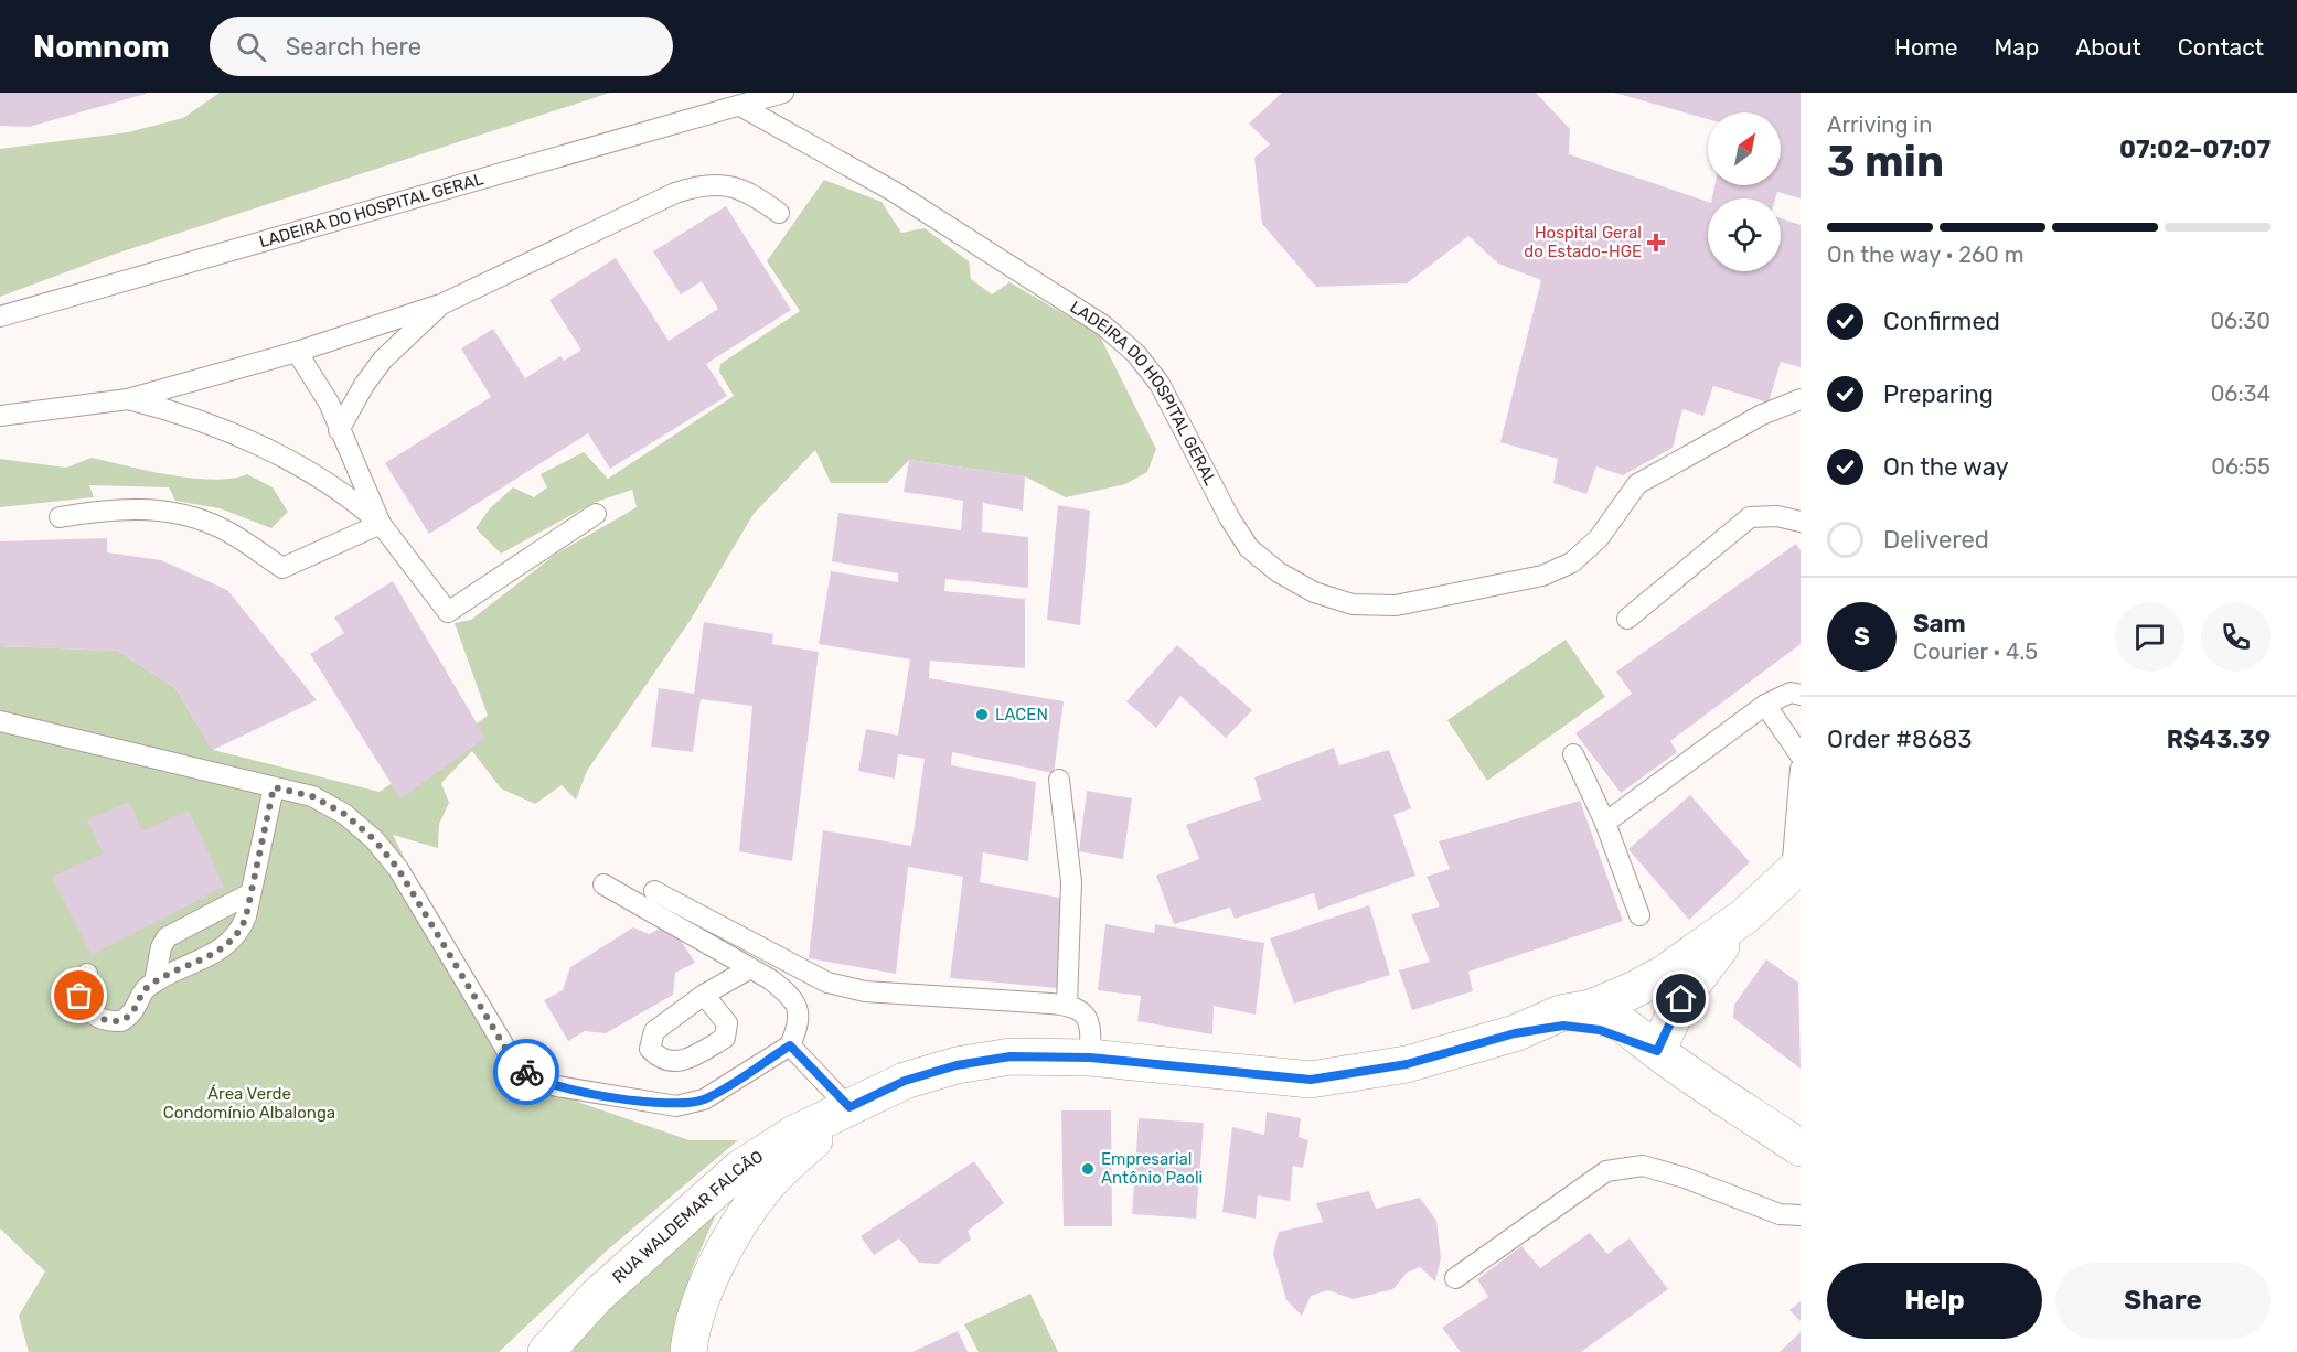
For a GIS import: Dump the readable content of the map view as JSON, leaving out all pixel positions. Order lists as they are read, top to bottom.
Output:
{
  "streets": {
    "street": ["RUA WALDEMAR FALCÃO"],
    "lane": ["LADEIRA DO HOSPITAL GERAL"]
  },
  "parks": ["Área Verde Condomínio Albalonga"],
  "places": {
    "health": ["Hospital Geral do Estado-HGE"],
    "other": ["LACEN", "Empresarial Antônio Paoli"]
  },
  "north": "top right",
  "page": {
    "header": "Nomnom",
    "search": "Search here",
    "nav": [
      "Home",
      "Map",
      "About",
      "Contact"
    ],
    "heading": ["3 min", "Arriving in", "07:02–07:07"],
    "panel": [
      "Sam",
      "Courier · 4.5",
      "Order #8683",
      "R$43.39"
    ],
    "bar": "On the way · 260 m",
    "list": [
      ["Confirmed", "06:30"],
      ["Preparing", "06:34"],
      ["On the way", "06:55"],
      "Delivered"
    ],
    "round": "S",
    "buttons": ["Help", "Share"]
  }
}
